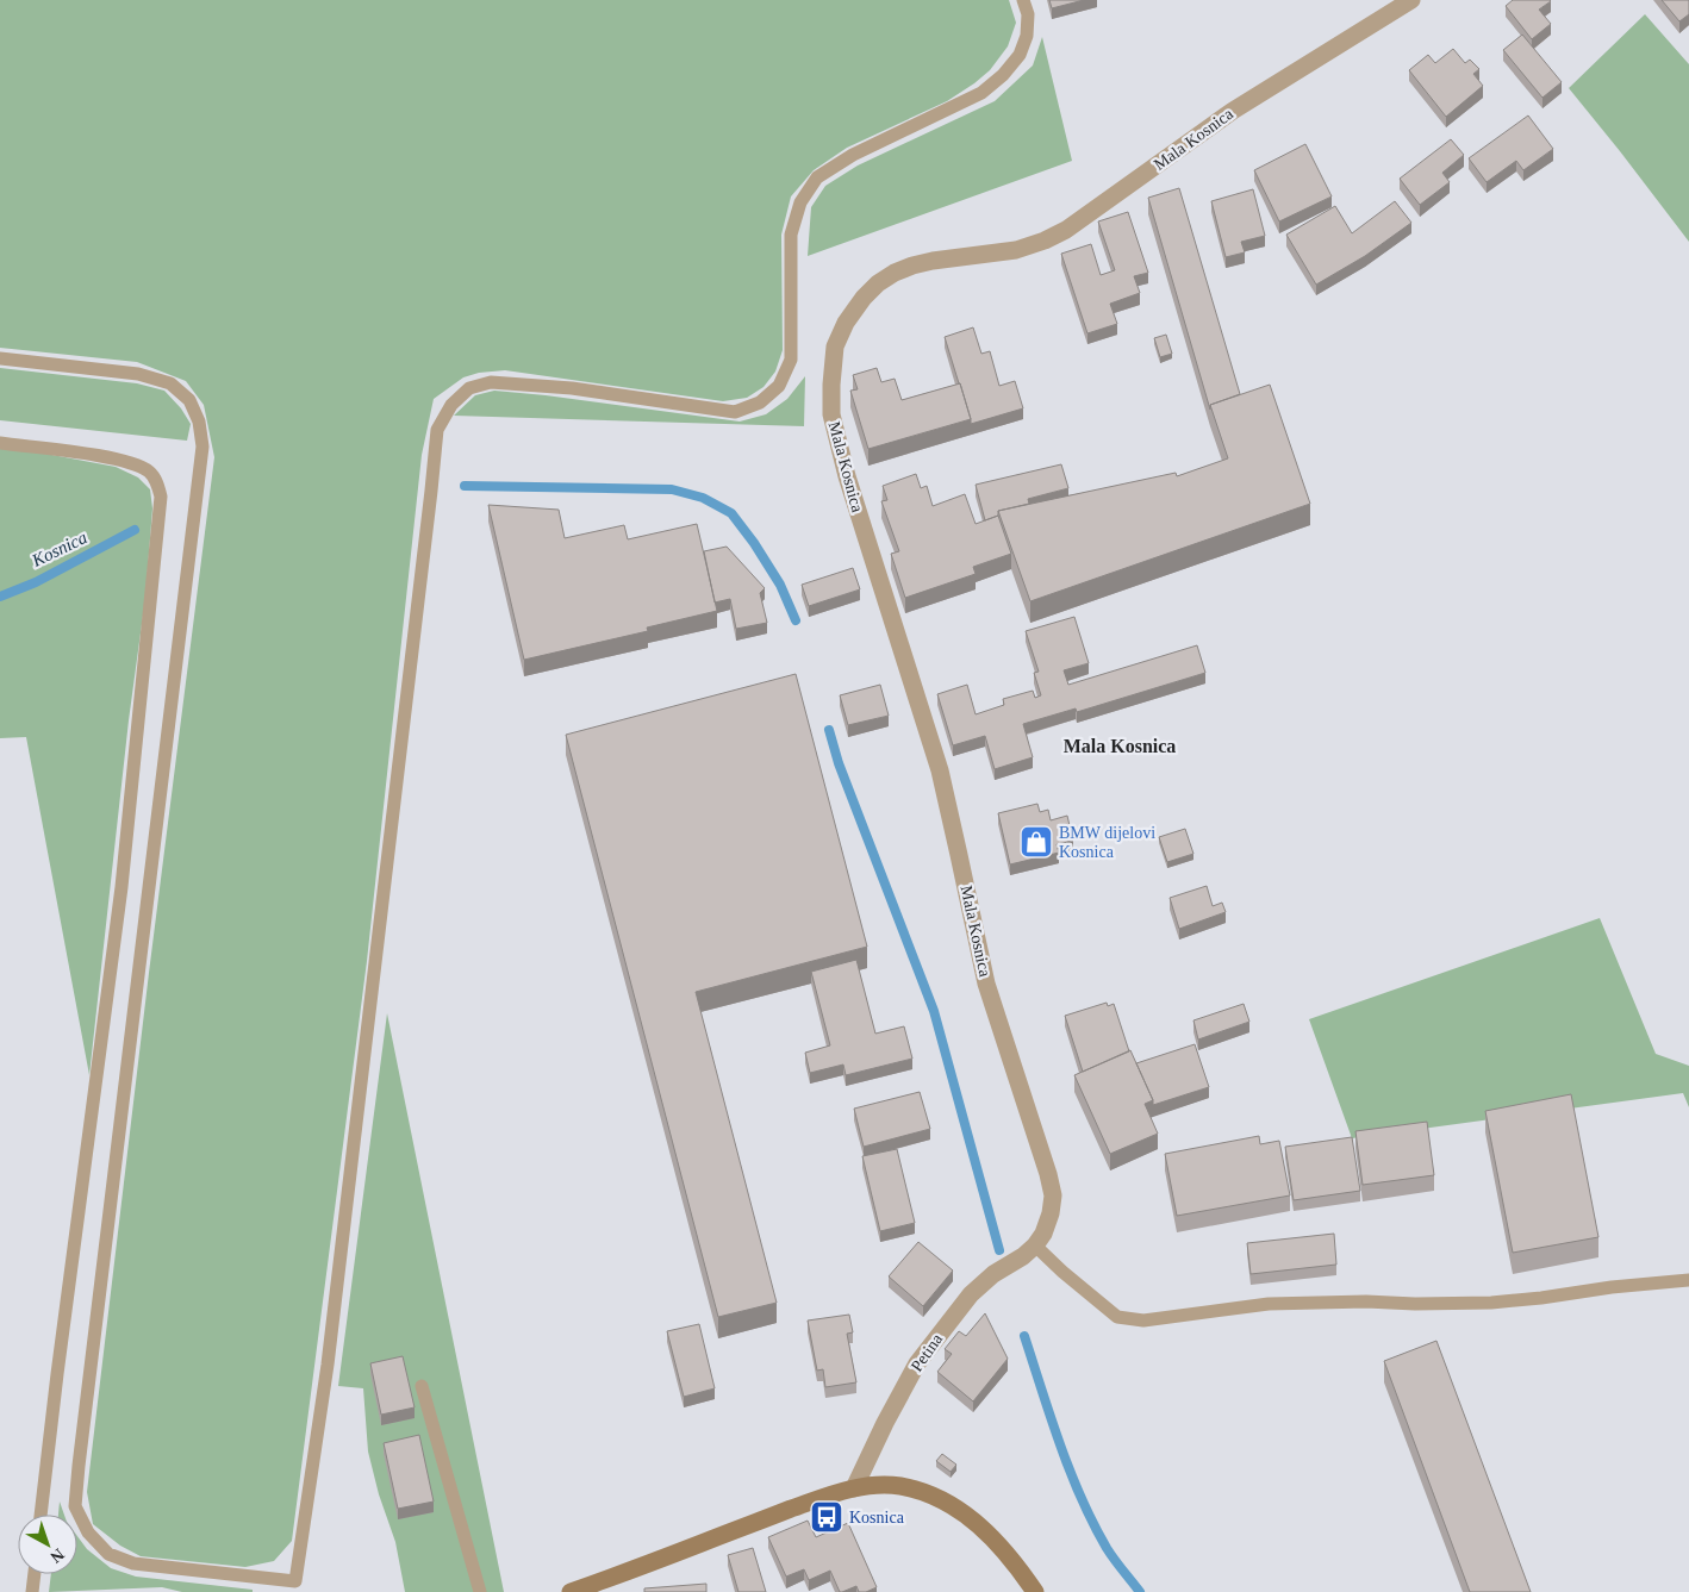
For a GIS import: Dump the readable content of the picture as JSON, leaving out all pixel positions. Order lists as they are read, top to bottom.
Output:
{
  "streets": {
    "street": ["Mala Kosnica", "Petina"]
  },
  "crossings": [
    ["Mala Kosnica", "Petina"]
  ],
  "districts": ["Mala Kosnica"],
  "water": ["Kosnica"],
  "places": {
    "shop": ["BMW dijelovi Kosnica"],
    "bus stop": ["Kosnica"]
  },
  "north": "bottom right"
}
